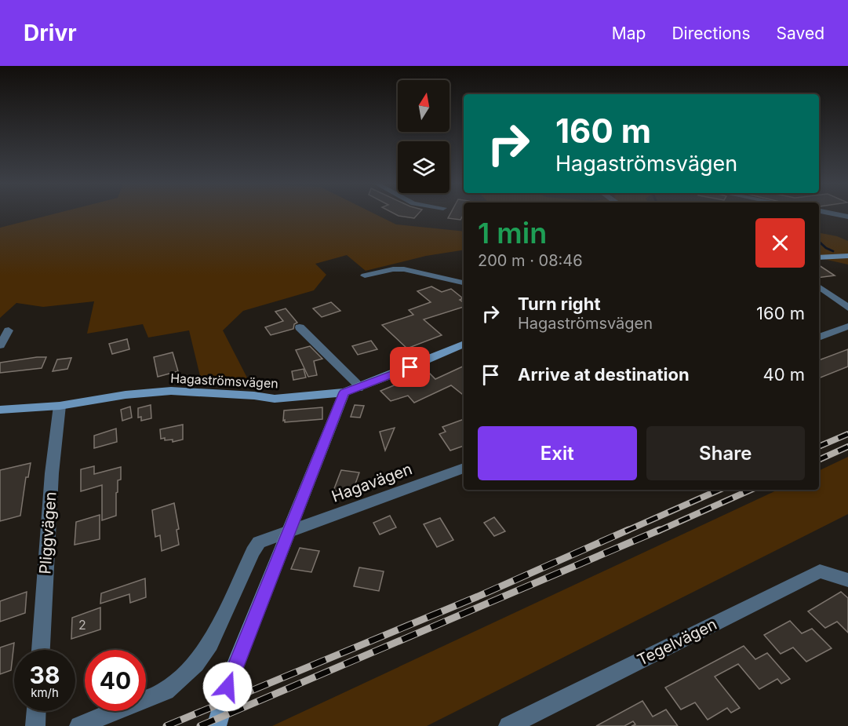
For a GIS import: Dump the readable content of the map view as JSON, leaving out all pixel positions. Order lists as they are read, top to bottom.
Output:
{
  "streets": {
    "street": [
      "Hagaströmsvägen",
      "Hagavägen",
      "Pliggvägen",
      "Tegelvägen"
    ]
  },
  "crossings": [
    ["Hagaströmsvägen", "Pliggvägen"]
  ],
  "house_numbers": ["2"],
  "north": "top",
  "page": {
    "header": "Drivr",
    "nav": ["Map", "Directions", "Saved"],
    "turn": ["160 m", "Hagaströmsvägen"],
    "heading": ["1 min", "200 m · 08:46"],
    "list": [
      {
        "name": "Turn right",
        "note": "Hagaströmsvägen",
        "value": "160 m"
      },
      {
        "name": "Arrive at destination",
        "value": "40 m"
      }
    ],
    "buttons": ["Exit", "Share"],
    "speed": "38 km/h",
    "limit": "40"
  }
}
